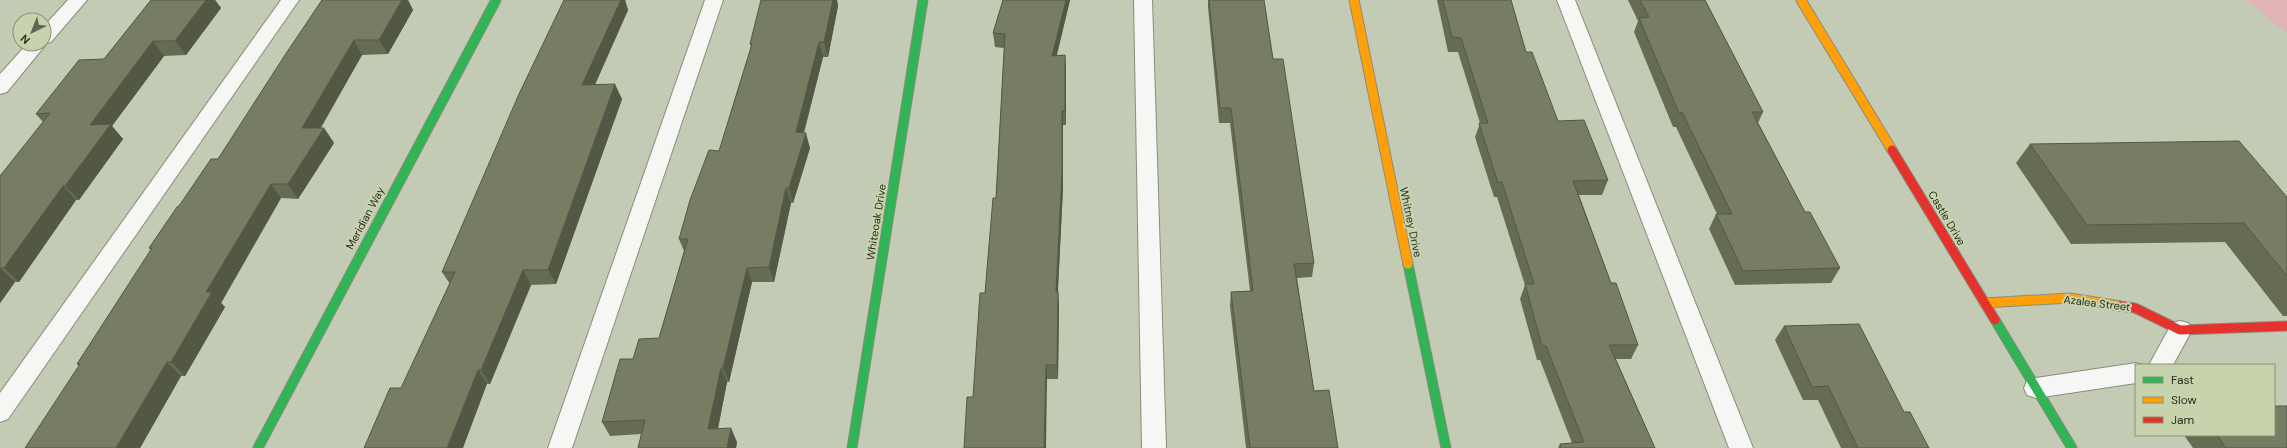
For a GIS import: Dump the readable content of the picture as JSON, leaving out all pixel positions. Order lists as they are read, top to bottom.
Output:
{
  "streets": {
    "street": [
      "Meridian Way",
      "Castle Drive",
      "Whiteoak Drive",
      "Whitney Drive",
      "Azalea Street"
    ]
  },
  "crossings": [
    ["Castle Drive", "Azalea Street"]
  ],
  "legend": ["Fast", "Slow", "Jam"],
  "north": "bottom left"
}
